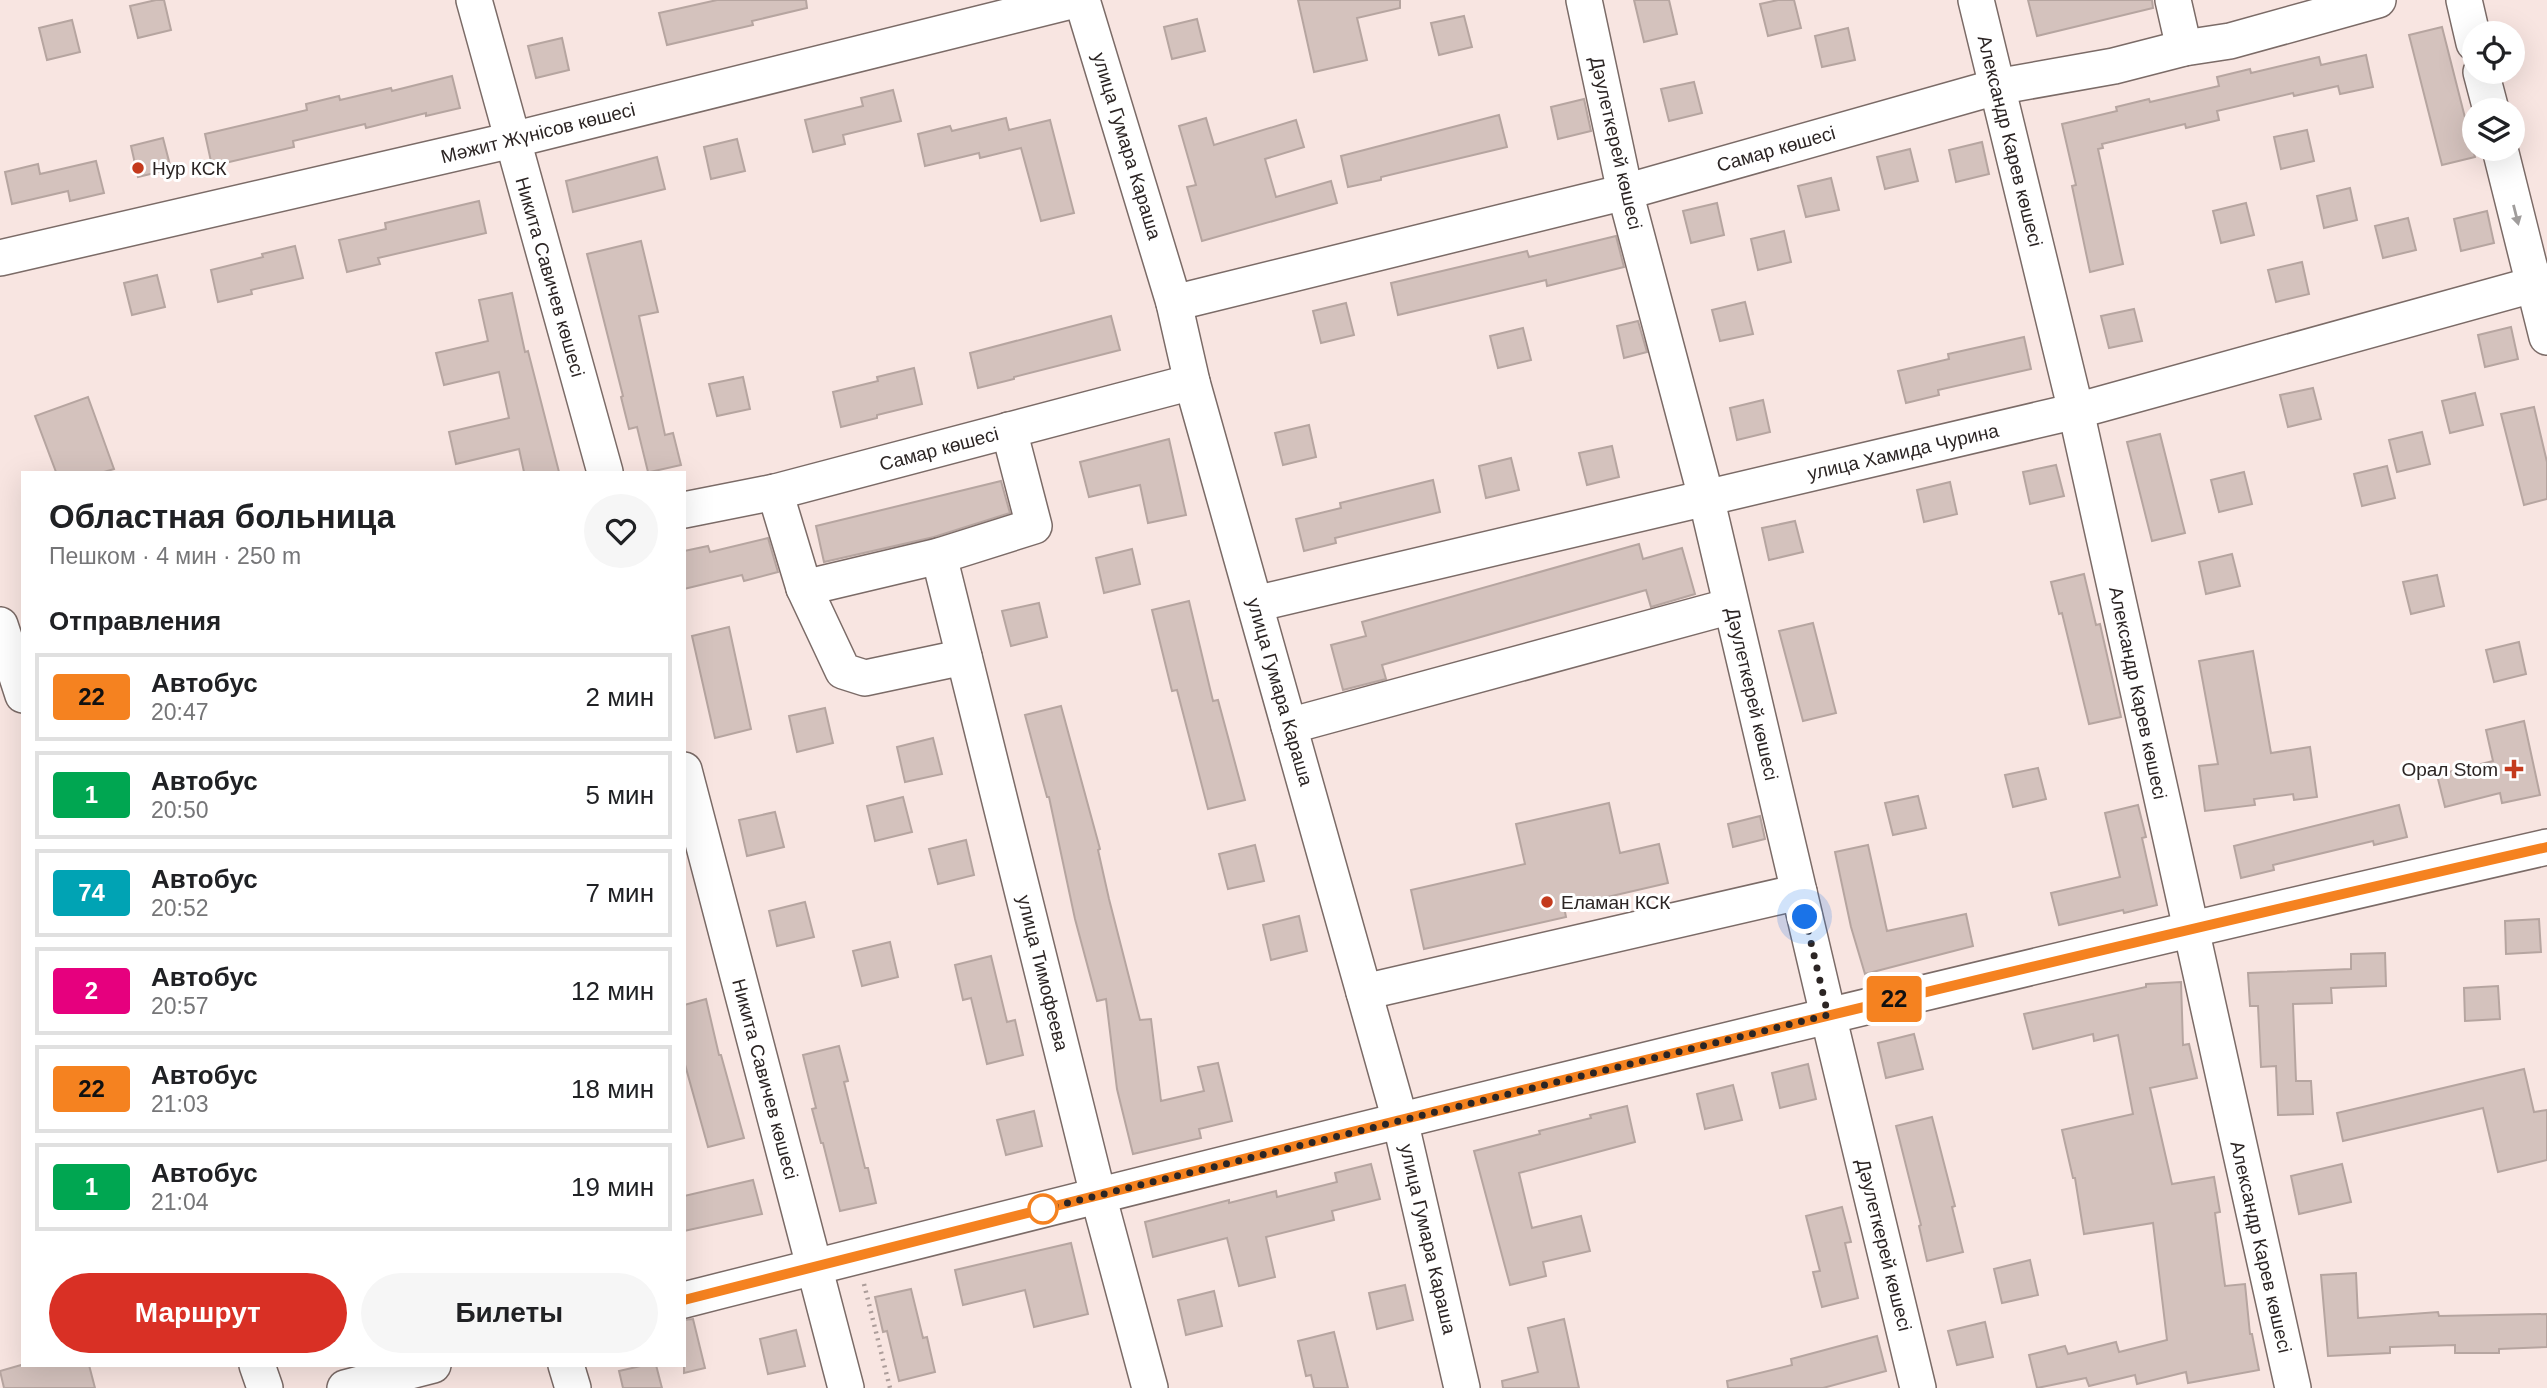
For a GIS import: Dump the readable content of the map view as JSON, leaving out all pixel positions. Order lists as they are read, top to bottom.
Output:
{
  "streets": {
    "street": [
      "Мәжит Жүнісов көшесі",
      "Александр Карев көшесі",
      "Дәулеткерей көшесі",
      "улица Гумара Караша",
      "Самар көшесі",
      "Никита Савичев көшесі",
      "улица Хамида Чурина",
      "улица Тимофеева"
    ]
  },
  "crossings": [
    ["Мәжит Жүнісов көшесі", "Никита Савичев көшесі"],
    ["Александр Карев көшесі", "Самар көшесі"],
    ["Александр Карев көшесі", "улица Хамида Чурина"],
    ["Дәулеткерей көшесі", "Самар көшесі"],
    ["Дәулеткерей көшесі", "улица Хамида Чурина"],
    ["улица Гумара Караша", "Самар көшесі"],
    ["улица Гумара Караша", "улица Хамида Чурина"]
  ],
  "places": {
    "other": ["Нур КСК", "Еламан КСК"],
    "health": ["Орал Stom"]
  },
  "lines": ["bus line 22"],
  "page": {
    "on_map": "22",
    "heading": [
      ["Областная больница", "Пешком · 4 мин · 250 m"],
      "Отправления"
    ],
    "list": [
      {
        "mark": "22",
        "name": "Автобус",
        "note": "20:47",
        "value": "2 мин"
      },
      {
        "mark": "1",
        "name": "Автобус",
        "note": "20:50",
        "value": "5 мин"
      },
      {
        "mark": "74",
        "name": "Автобус",
        "note": "20:52",
        "value": "7 мин"
      },
      {
        "mark": "2",
        "name": "Автобус",
        "note": "20:57",
        "value": "12 мин"
      },
      {
        "mark": "22",
        "name": "Автобус",
        "note": "21:03",
        "value": "18 мин"
      },
      {
        "mark": "1",
        "name": "Автобус",
        "note": "21:04",
        "value": "19 мин"
      }
    ],
    "buttons": ["Маршрут", "Билеты"]
  }
}
